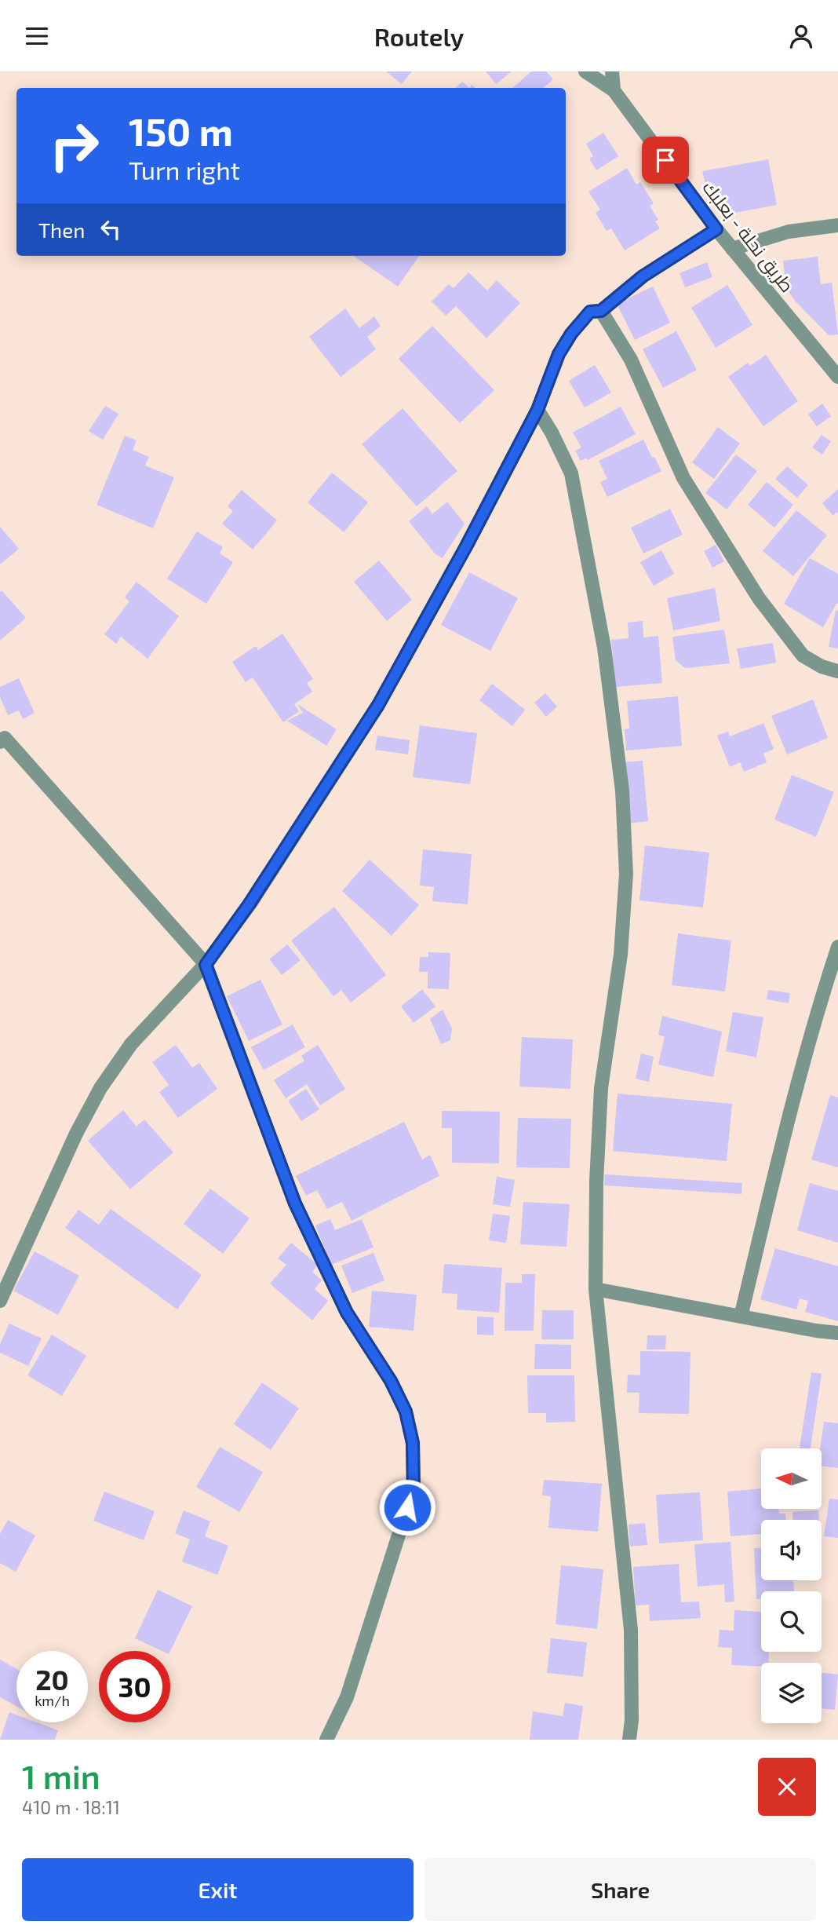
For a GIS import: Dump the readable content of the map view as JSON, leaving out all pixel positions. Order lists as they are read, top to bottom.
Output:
{
  "streets": {
    "street": ["طريق نحلة - بعلبك"]
  },
  "north": "left",
  "page": {
    "header": "Routely",
    "turn": ["150 m", "Turn right"],
    "then": "Then",
    "speed": "20 km/h",
    "limit": "30",
    "heading": ["1 min", "410 m · 18:11"],
    "buttons": ["Exit", "Share"]
  }
}
